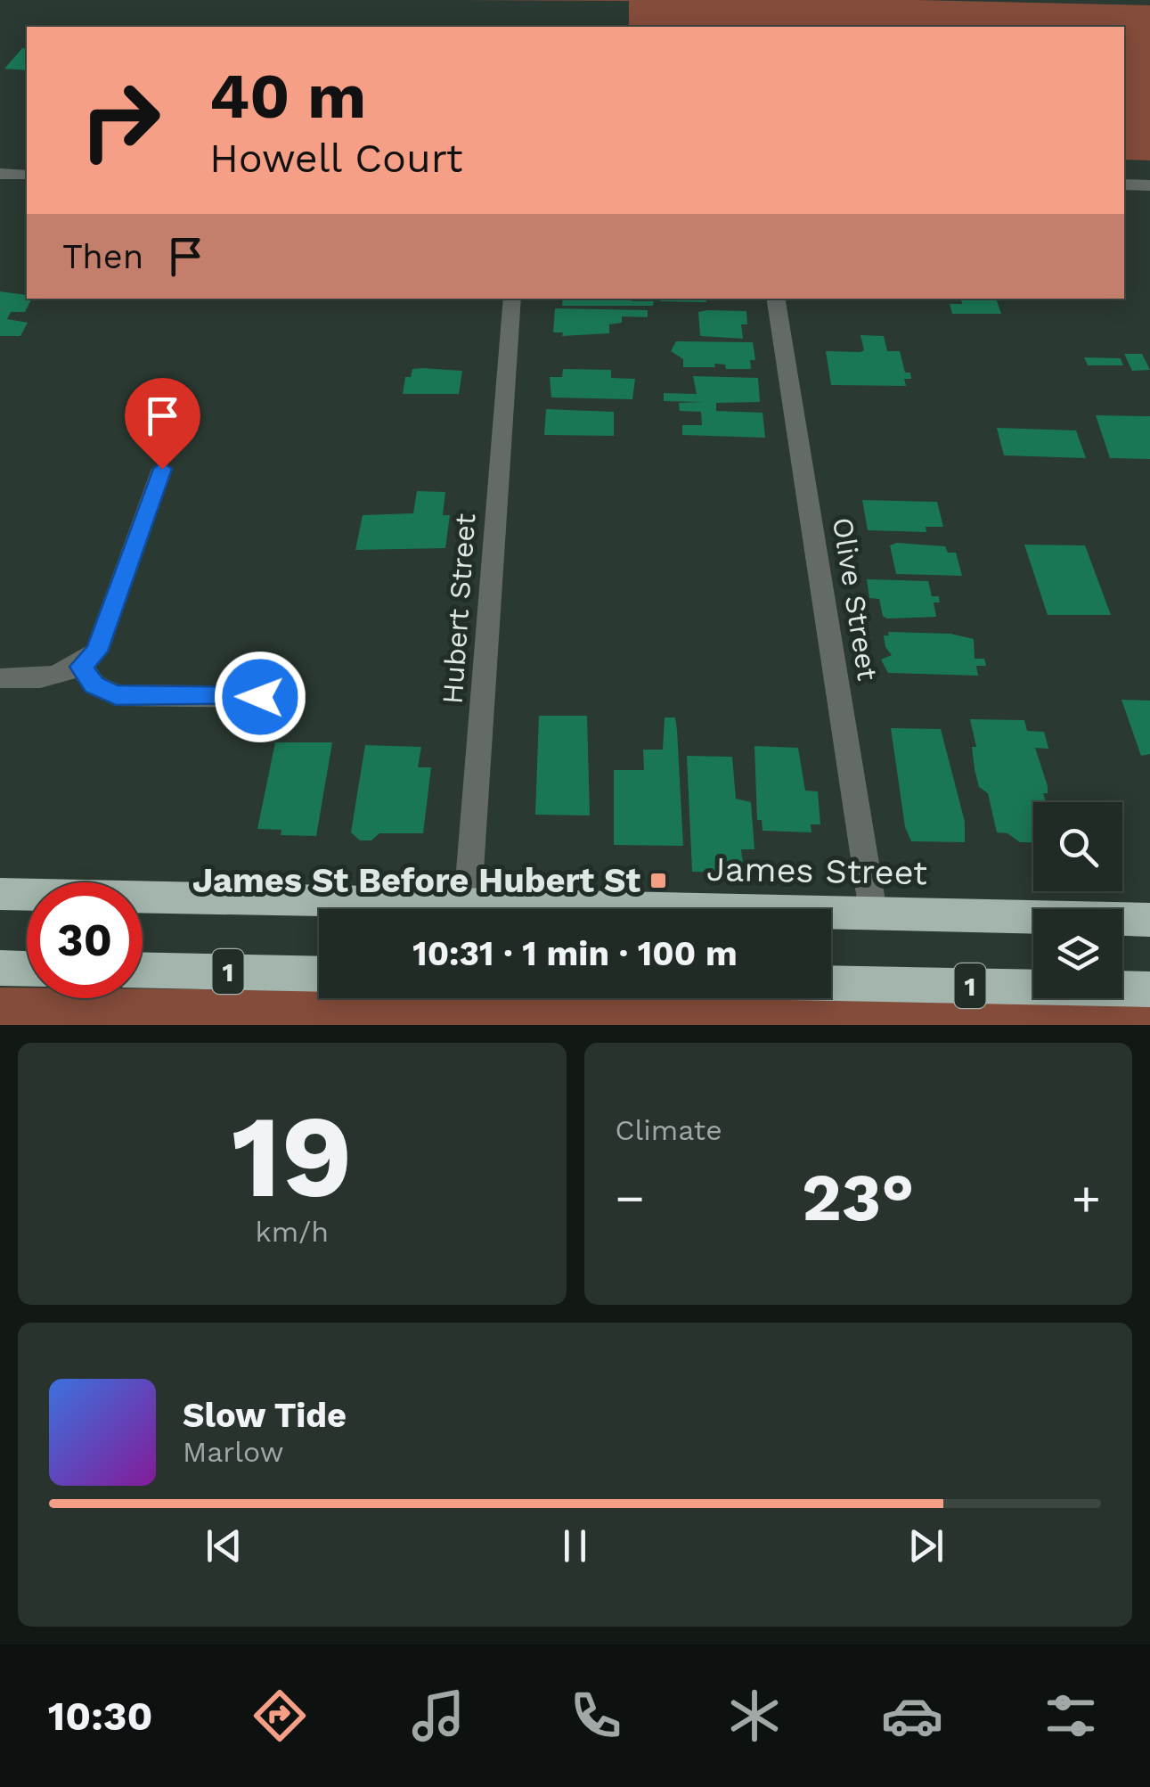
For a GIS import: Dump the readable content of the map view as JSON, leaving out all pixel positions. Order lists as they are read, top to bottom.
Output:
{
  "streets": {
    "highway": ["James Street", "1"],
    "street": ["Olive Street", "Hubert Street"]
  },
  "crossings": [
    ["Olive Street", "James Street"]
  ],
  "places": {
    "transit": ["James St Before Hubert St"]
  },
  "page": {
    "turn": ["40 m", "Howell Court"],
    "then": "Then",
    "limit": "30",
    "trip": "10:31 · 1 min · 100 m",
    "tile": [
      ["19", "km/h"],
      "Climate"
    ],
    "heat": ["−", "23°", "+"],
    "song": ["Slow Tide", "Marlow"],
    "tabs": "10:30"
  }
}
